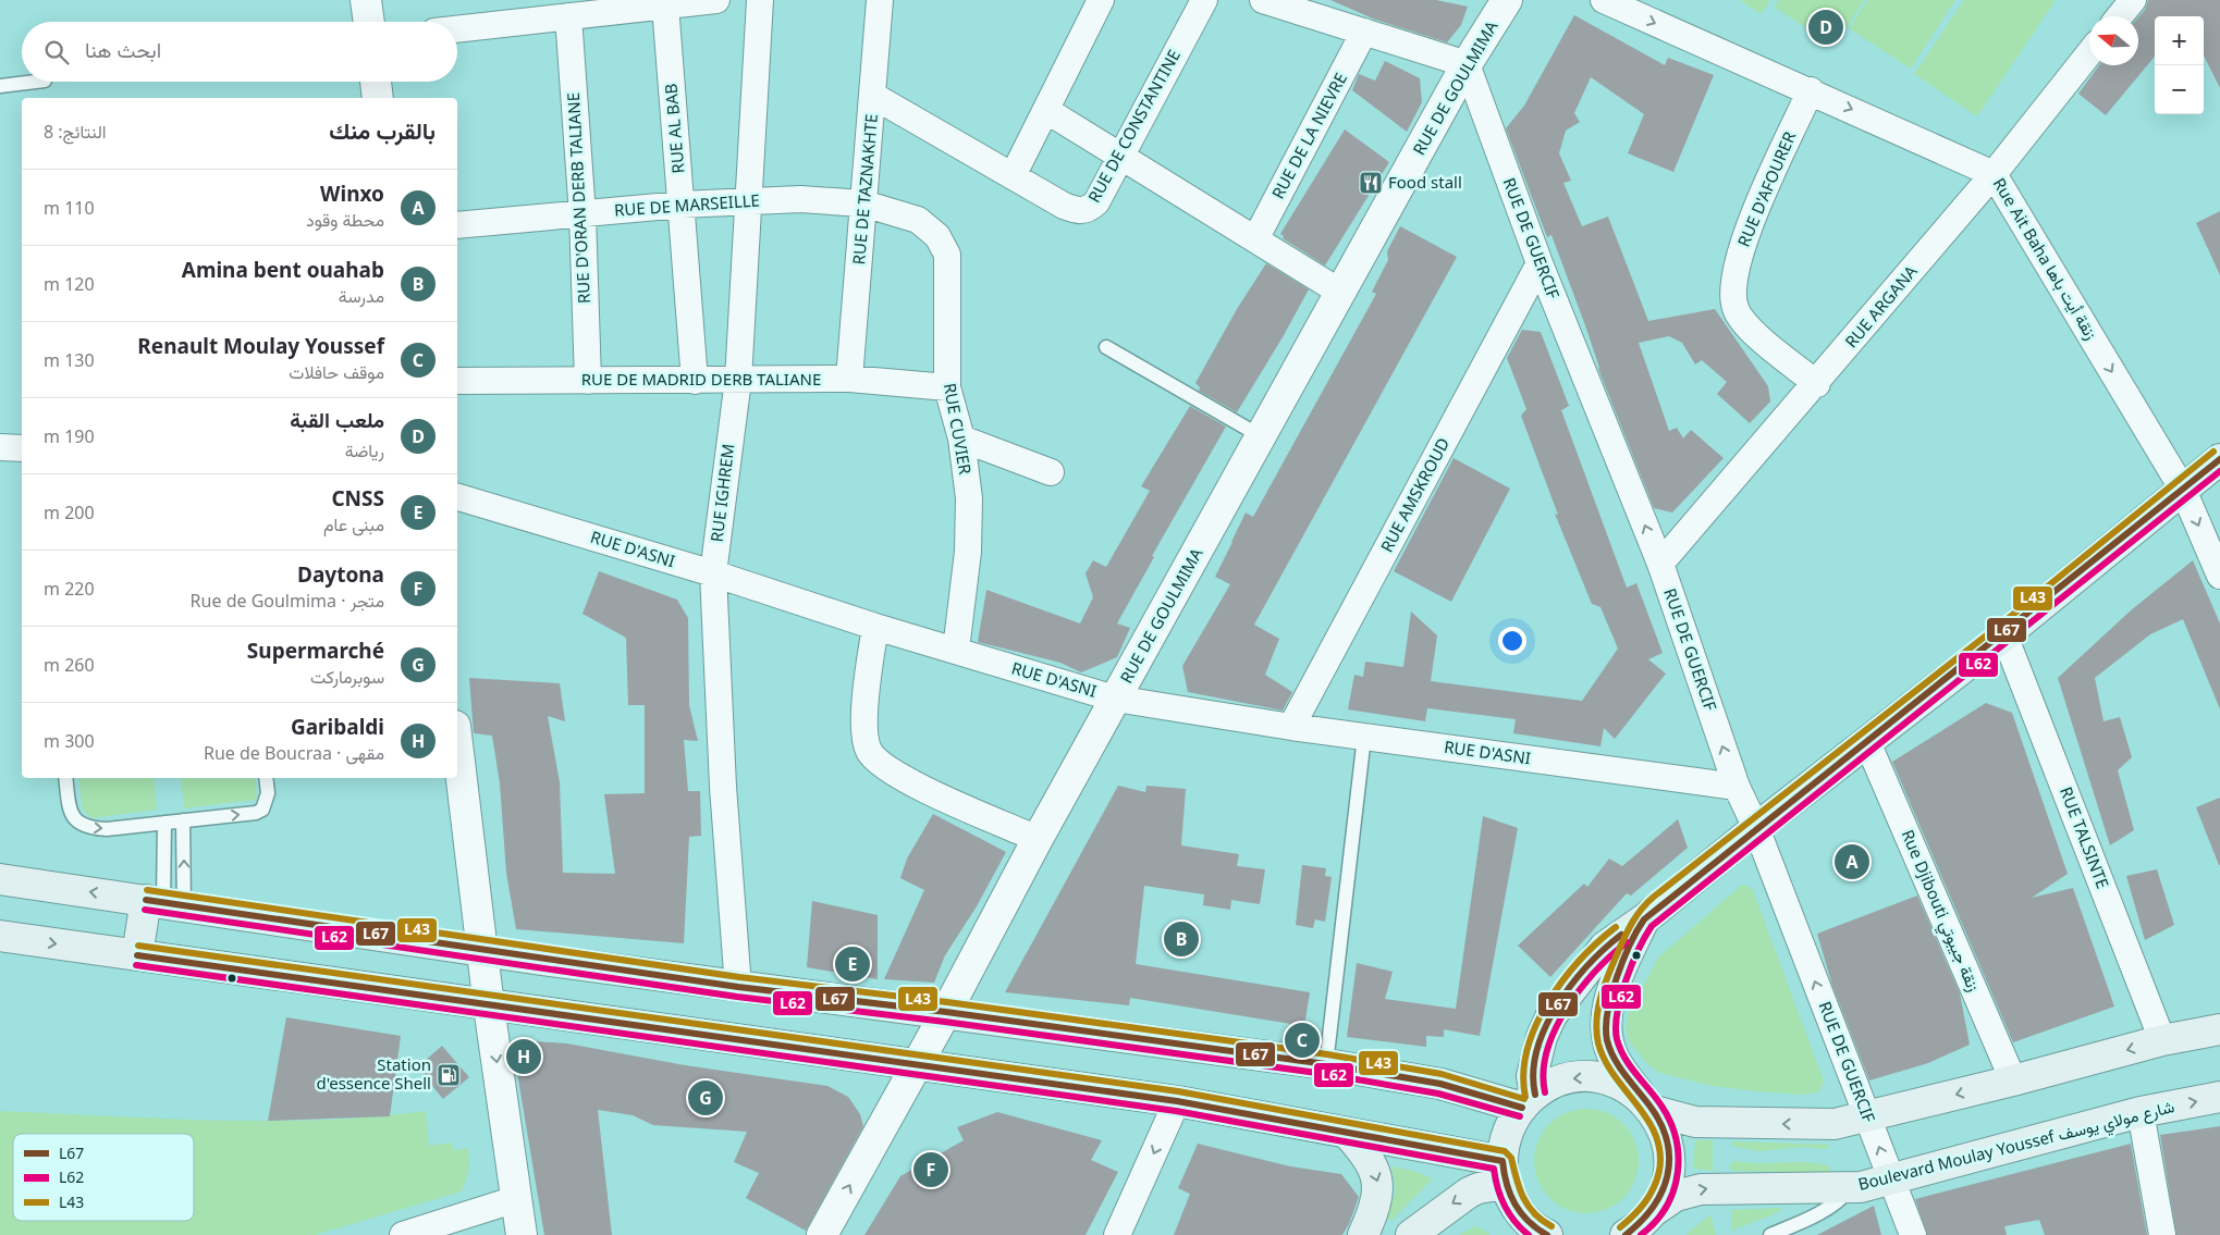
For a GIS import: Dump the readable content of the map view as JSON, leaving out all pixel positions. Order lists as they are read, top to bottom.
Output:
{
  "streets": {
    "main road": ["Boulevard Moulay Youssef شارع مولاي يوسف"],
    "street": [
      "RUE DE GOULMIMA",
      "RUE DE CONSTANTINE",
      "RUE AL BAB",
      "RUE DE LA NIEVRE",
      "RUE DE TAZNAKHTE",
      "RUE D'AFOURER",
      "RUE D'ORAN DERB TALIANE",
      "RUE DE MARSEILLE",
      "RUE DE GUERCIF",
      "Rue Ait Baha زنقة أيت باها",
      "RUE ARGANA",
      "RUE DE MADRID DERB TALIANE",
      "RUE CUVIER",
      "RUE IGHREM",
      "RUE AMSKROUD",
      "RUE D'ASNI",
      "RUE TALSINTE",
      "Rue Djibouti زنقة جيبوتي"
    ]
  },
  "crossings": [
    ["RUE DE GOULMIMA", "RUE DE GUERCIF"],
    ["RUE DE GOULMIMA", "RUE D'ASNI"],
    ["RUE DE CONSTANTINE", "RUE DE TAZNAKHTE"],
    ["RUE AL BAB", "RUE DE MARSEILLE"],
    ["RUE AL BAB", "RUE DE MADRID DERB TALIANE"],
    ["RUE DE TAZNAKHTE", "RUE DE MARSEILLE"],
    ["RUE DE TAZNAKHTE", "RUE DE MADRID DERB TALIANE"],
    ["RUE D'AFOURER", "Rue Ait Baha زنقة أيت باها"],
    ["RUE D'AFOURER", "RUE ARGANA"],
    ["RUE D'ORAN DERB TALIANE", "RUE DE MARSEILLE"],
    ["RUE D'ORAN DERB TALIANE", "RUE DE MADRID DERB TALIANE"],
    ["RUE DE MARSEILLE", "RUE CUVIER"],
    ["RUE DE MARSEILLE", "RUE IGHREM"],
    ["RUE DE GUERCIF", "RUE ARGANA"],
    ["RUE DE GUERCIF", "RUE AMSKROUD"],
    ["RUE DE GUERCIF", "RUE D'ASNI"],
    ["RUE DE GUERCIF", "Boulevard Moulay Youssef شارع مولاي يوسف"],
    ["Rue Ait Baha زنقة أيت باها", "RUE ARGANA"],
    ["RUE DE MADRID DERB TALIANE", "RUE CUVIER"],
    ["RUE DE MADRID DERB TALIANE", "RUE IGHREM"],
    ["RUE CUVIER", "RUE D'ASNI"],
    ["RUE IGHREM", "RUE D'ASNI"],
    ["RUE AMSKROUD", "RUE D'ASNI"]
  ],
  "one_way": ["RUE DE GUERCIF", "Rue Ait Baha زنقة أيت باها"],
  "places": {
    "restaurant": ["Food stall"],
    "fuel station": ["Station d'essence Shell"]
  },
  "lines": ["transit line L43", "transit line L67", "transit line L62"],
  "legend": ["L67", "L62", "L43"],
  "north": "left",
  "page": {
    "pins": [
      "D",
      "A",
      "B",
      "E",
      "C",
      "H",
      "G",
      "F"
    ],
    "map_buttons": ["+", "−"],
    "search": "ابحث هنا",
    "heading": ["بالقرب منك", "النتائج: 8"],
    "list": [
      {
        "mark": "A",
        "name": "Winxo",
        "note": "محطة وقود",
        "value": "110 m"
      },
      {
        "mark": "B",
        "name": "Amina bent ouahab",
        "note": "مدرسة",
        "value": "120 m"
      },
      {
        "mark": "C",
        "name": "Renault Moulay Youssef",
        "note": "موقف حافلات",
        "value": "130 m"
      },
      {
        "mark": "D",
        "name": "ملعب القبة",
        "note": "رياضة",
        "value": "190 m"
      },
      {
        "mark": "E",
        "name": "CNSS",
        "note": "مبنى عام",
        "value": "200 m"
      },
      {
        "mark": "F",
        "name": "Daytona",
        "note": "متجر · Rue de Goulmima",
        "value": "220 m"
      },
      {
        "mark": "G",
        "name": "Supermarché",
        "note": "سوبرماركت",
        "value": "260 m"
      },
      {
        "mark": "H",
        "name": "Garibaldi",
        "note": "مقهى · Rue de Boucraa",
        "value": "300 m"
      }
    ]
  }
}
